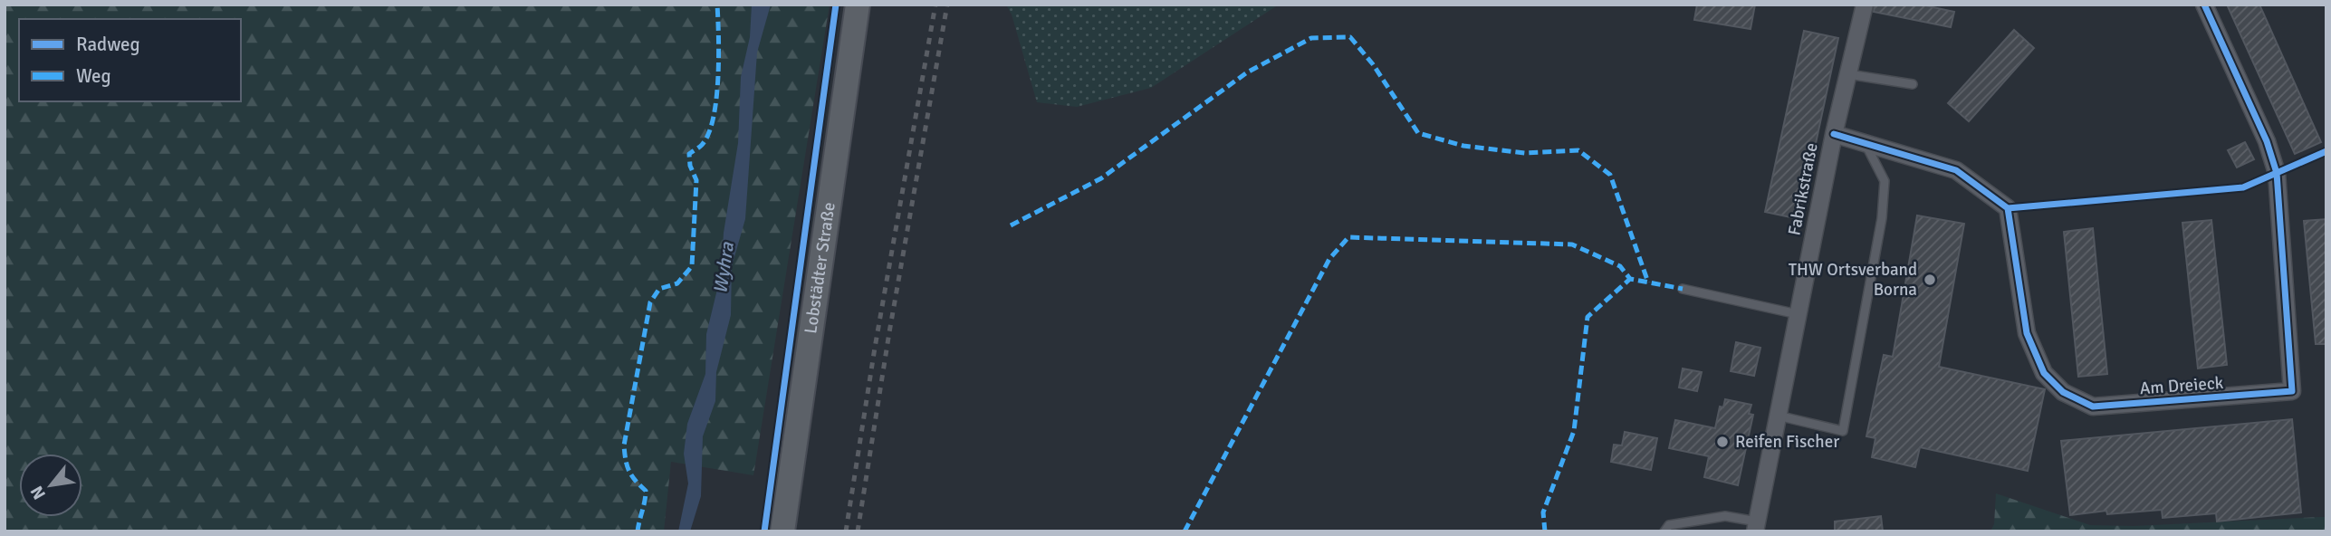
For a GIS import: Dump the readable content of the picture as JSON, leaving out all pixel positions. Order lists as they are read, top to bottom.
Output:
{
  "streets": {
    "main road": ["Lobstädter Straße"],
    "street": ["Fabrikstraße", "Am Dreieck"]
  },
  "crossings": [
    ["Fabrikstraße", "Am Dreieck"]
  ],
  "water": ["Wyhra"],
  "places": ["THW Ortsverband Borna", "Reifen Fischer"],
  "legend": ["Radweg", "Weg"],
  "north": "bottom left"
}
